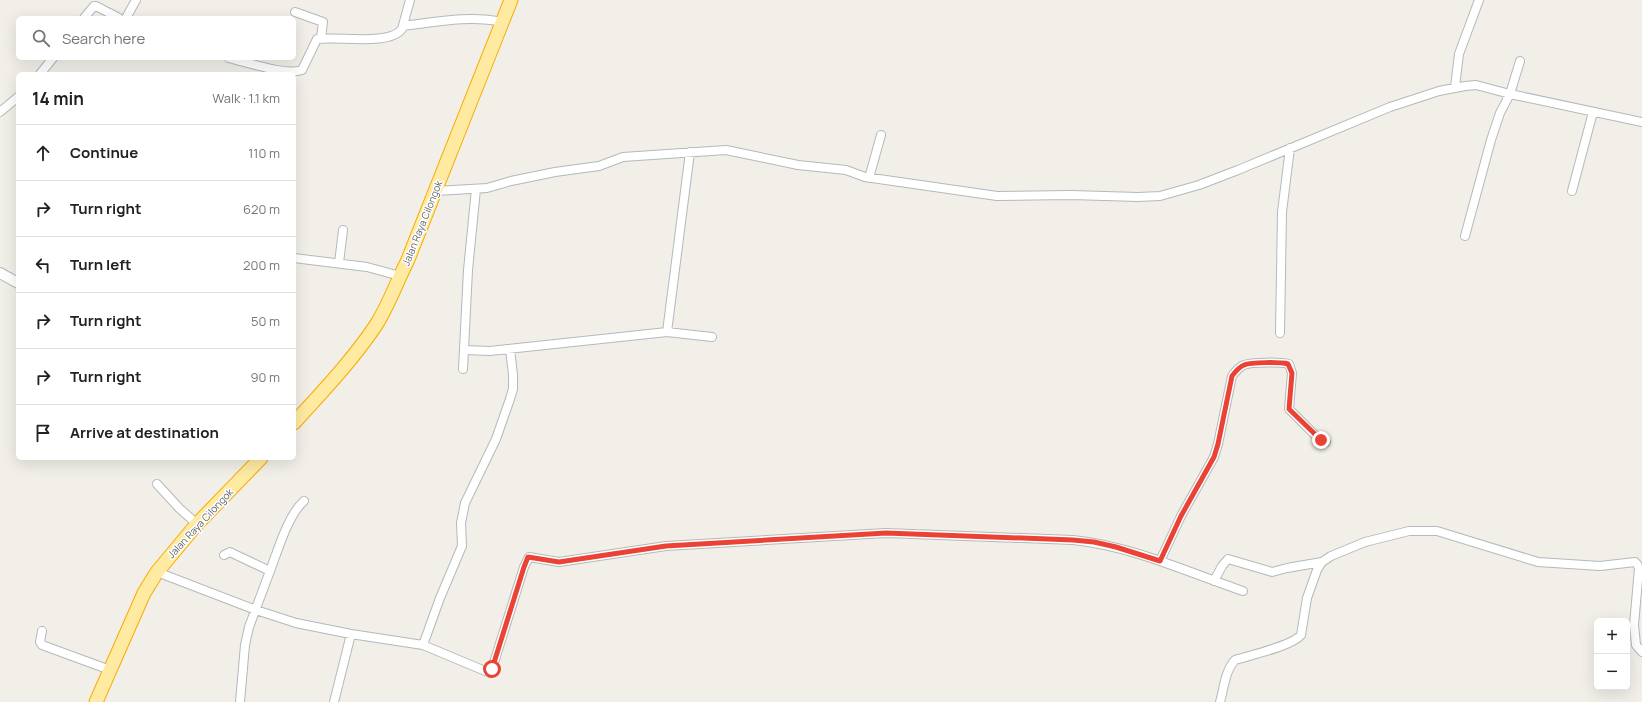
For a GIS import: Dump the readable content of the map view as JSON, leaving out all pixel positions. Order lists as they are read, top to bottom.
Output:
{
  "streets": {
    "highway": ["Jalan Raya Cilongok"]
  },
  "page": {
    "search": "Search here",
    "heading": ["14 min", "Walk · 1.1 km"],
    "list": [
      ["Continue", "110 m"],
      ["Turn right", "620 m"],
      ["Turn left", "200 m"],
      ["Turn right", "50 m"],
      ["Turn right", "90 m"],
      "Arrive at destination"
    ],
    "map_buttons": ["+", "−"]
  }
}
